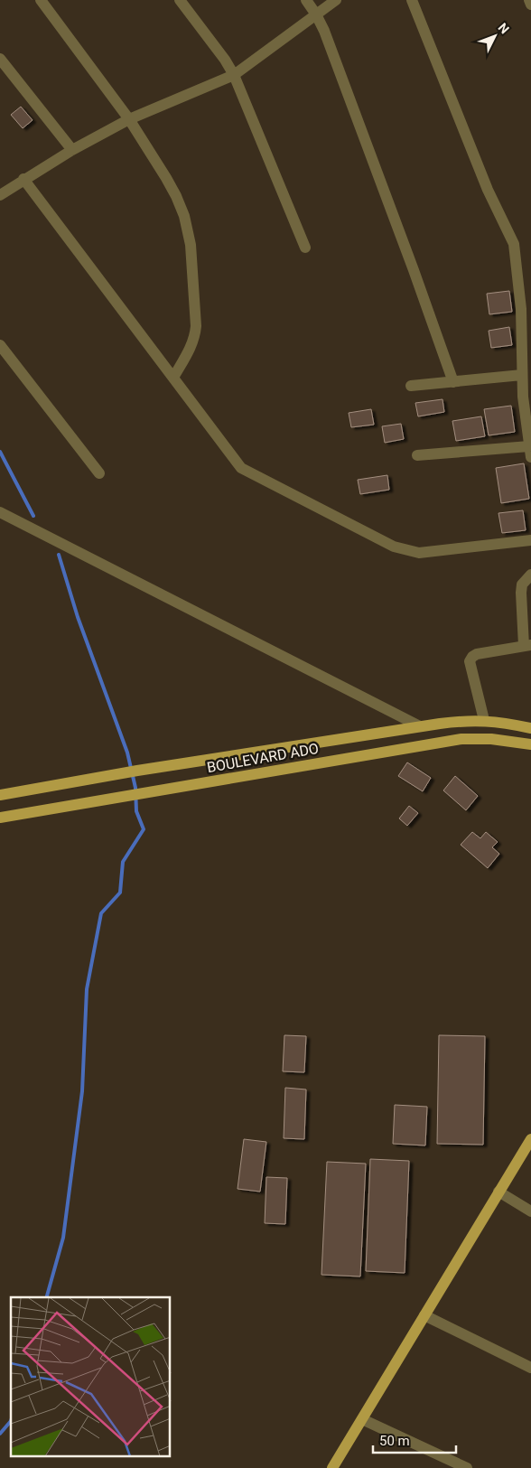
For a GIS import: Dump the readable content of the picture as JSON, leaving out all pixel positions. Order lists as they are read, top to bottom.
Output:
{
  "streets": {
    "main road": ["BOULEVARD ADO"]
  },
  "scale_bar": "50 m",
  "north": "top right"
}
